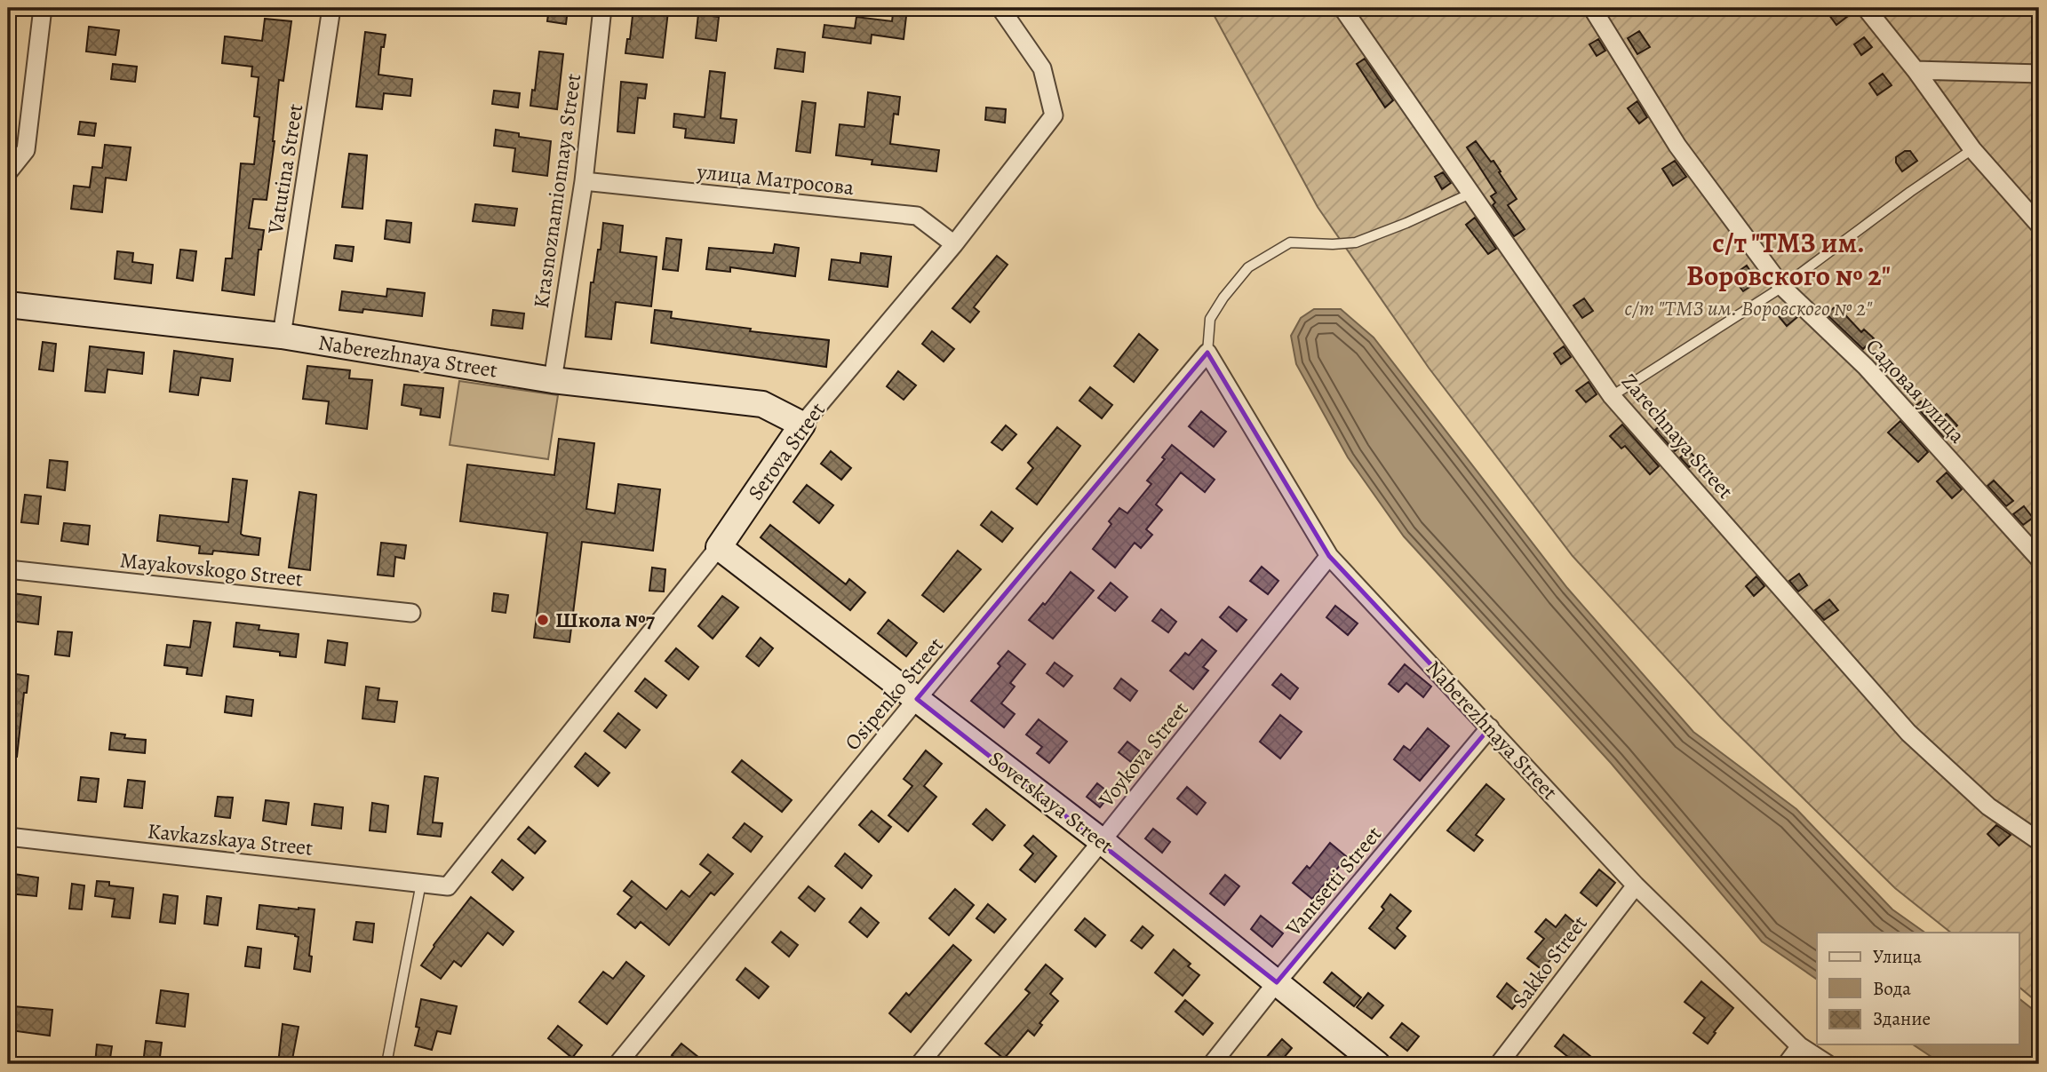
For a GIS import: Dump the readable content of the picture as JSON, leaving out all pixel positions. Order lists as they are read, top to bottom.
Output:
{
  "streets": {
    "street": [
      "Vatutina Street",
      "улица Матросова",
      "Krasnoznamionnaya Street",
      "Naberezhnaya Street",
      "Садовая улица",
      "Zarechnaya Street",
      "Serova Street",
      "Mayakovskogo Street",
      "Osipenko Street",
      "Voykova Street",
      "Sovetskaya Street",
      "Kavkazskaya Street",
      "Vantsetti Street",
      "Sakko Street"
    ]
  },
  "crossings": [
    ["Vatutina Street", "Naberezhnaya Street"],
    ["улица Матросова", "Krasnoznamionnaya Street"],
    ["улица Матросова", "Serova Street"],
    ["Krasnoznamionnaya Street", "Naberezhnaya Street"],
    ["Naberezhnaya Street", "Serova Street"],
    ["Naberezhnaya Street", "Osipenko Street"],
    ["Naberezhnaya Street", "Voykova Street"],
    ["Naberezhnaya Street", "Vantsetti Street"],
    ["Naberezhnaya Street", "Sakko Street"],
    ["Serova Street", "Sovetskaya Street"],
    ["Serova Street", "Kavkazskaya Street"],
    ["Osipenko Street", "Sovetskaya Street"],
    ["Voykova Street", "Sovetskaya Street"],
    ["Sovetskaya Street", "Vantsetti Street"]
  ],
  "districts": ["с/т \"ТМЗ им. Воровского № 2\""],
  "parks": ["с/т \"ТМЗ им. Воровского № 2\""],
  "places": ["Школа №7"],
  "legend": ["Улица", "Вода", "Здание"]
}
